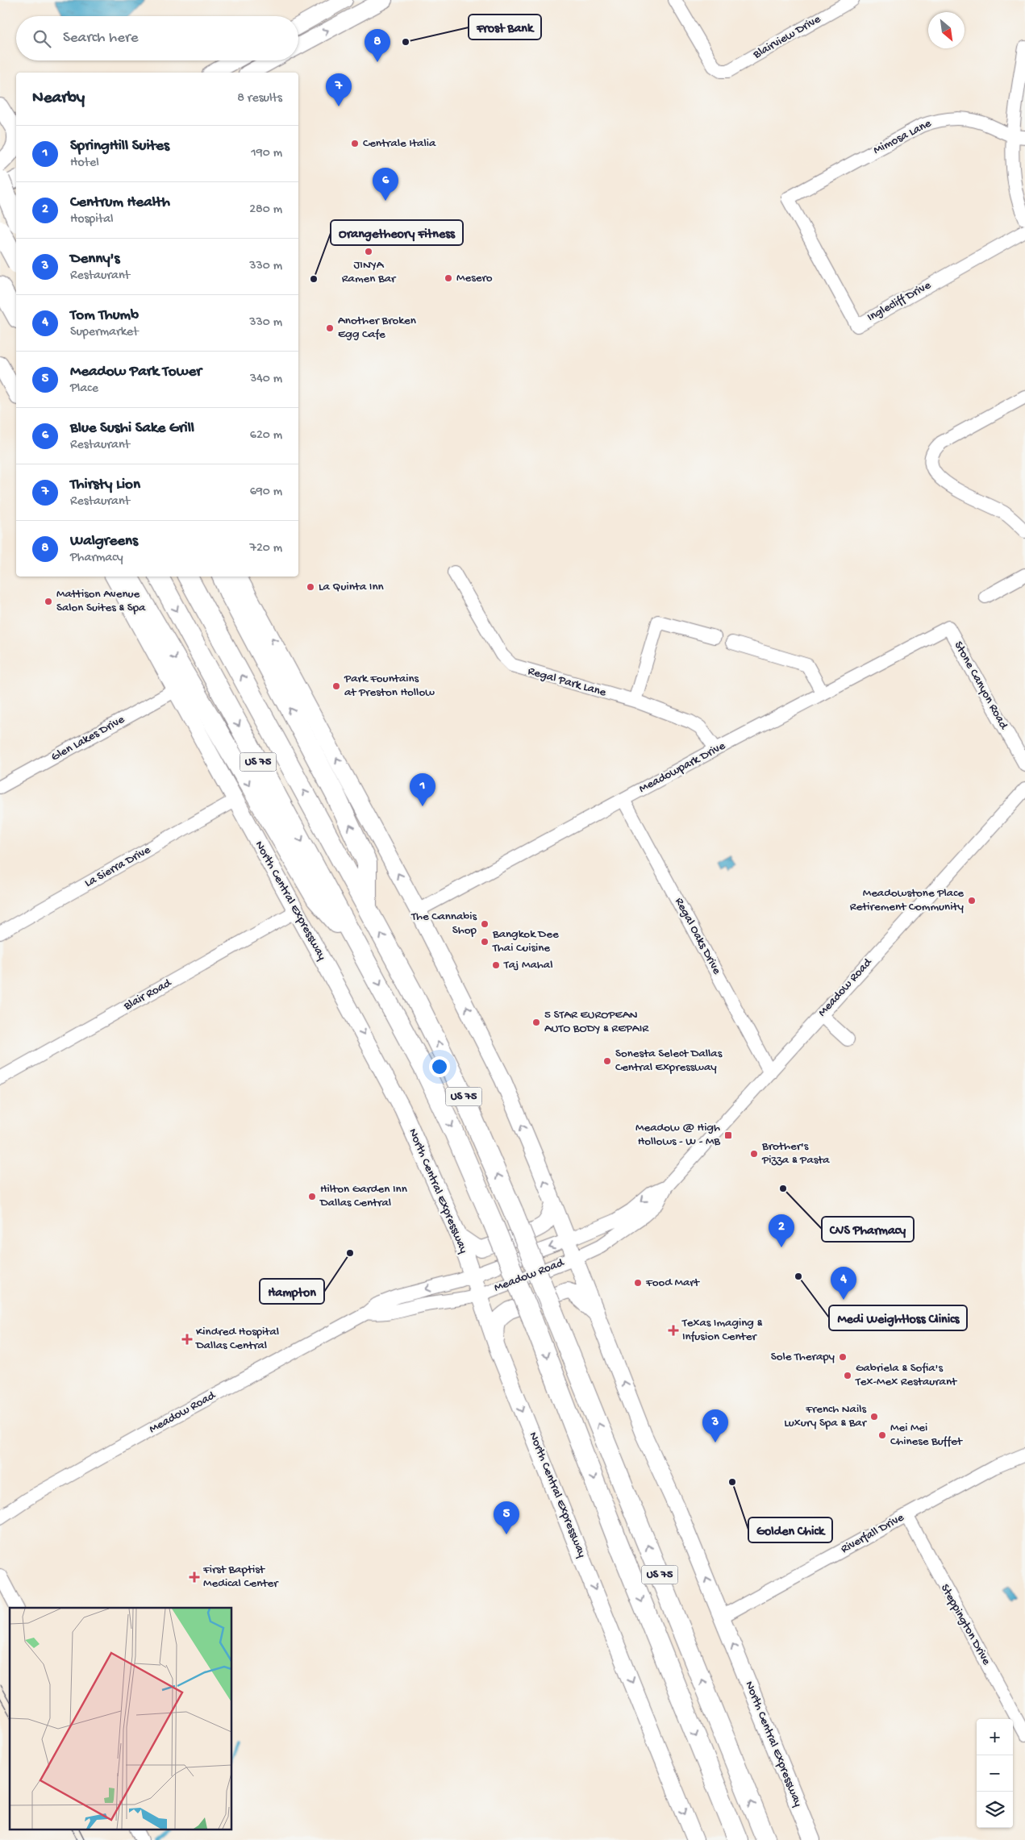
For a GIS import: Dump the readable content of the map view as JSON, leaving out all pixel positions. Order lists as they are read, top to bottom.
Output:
{
  "streets": {
    "highway": ["US 75"],
    "main road": ["North Central Expressway"],
    "street": [
      "Blairview Drive",
      "Mimosa Lane",
      "Inglecliff Drive",
      "Regal Park Lane",
      "Stone Canyon Road",
      "Glen Lakes Drive",
      "Meadowpark Drive",
      "La Sierra Drive",
      "Regal Oaks Drive",
      "Meadow Road",
      "Blair Road",
      "Riverfall Drive",
      "Steppington Drive"
    ]
  },
  "crossings": [
    ["Mimosa Lane", "Inglecliff Drive"],
    ["Regal Park Lane", "Meadowpark Drive"],
    ["Stone Canyon Road", "Meadowpark Drive"],
    ["Glen Lakes Drive", "North Central Expressway"],
    ["Meadowpark Drive", "North Central Expressway"],
    ["Meadowpark Drive", "Regal Oaks Drive"],
    ["La Sierra Drive", "North Central Expressway"],
    ["North Central Expressway", "Meadow Road"],
    ["North Central Expressway", "Blair Road"],
    ["North Central Expressway", "Riverfall Drive"],
    ["Regal Oaks Drive", "Meadow Road"],
    ["Riverfall Drive", "Steppington Drive"]
  ],
  "places": {
    "other": [
      "Frost Bank",
      "Centrale Italia",
      "JINYA Ramen Bar",
      "Mesero",
      "Orangetheory Fitness",
      "Another Broken Egg Cafe",
      "La Quinta Inn",
      "Mattison Avenue Salon Suites & Spa",
      "Park Fountains at Preston Hollow",
      "Meadowstone Place Retirement Community",
      "The Cannabis Shop",
      "Bangkok Dee Thai Cuisine",
      "Taj Mahal",
      "5 STAR EUROPEAN AUTO BODY & REPAIR",
      "Sonesta Select Dallas Central Expressway",
      "Brother's Pizza & Pasta",
      "CVS Pharmacy",
      "Hilton Garden Inn Dallas Central",
      "Hampton",
      "Medi Weightloss Clinics",
      "Food Mart",
      "Sole Therapy",
      "Gabriela & Sofia's Tex-Mex Restaurant",
      "French Nails Luxury Spa & Bar",
      "Mei Mei Chinese Buffet",
      "Golden Chick"
    ],
    "transit": ["Meadow @ High Hollows - W - MB"],
    "health": ["Texas Imaging & Infusion Center", "Kindred Hospital Dallas Central", "First Baptist Medical Center"]
  },
  "north": "bottom right",
  "page": {
    "search": "Search here",
    "pins": [
      "8",
      "7",
      "6",
      "1",
      "2",
      "4",
      "3",
      "5"
    ],
    "heading": ["Nearby", "8 results"],
    "list": [
      {
        "mark": "1",
        "name": "SpringHill Suites",
        "note": "Hotel",
        "value": "190 m"
      },
      {
        "mark": "2",
        "name": "Centrum Health",
        "note": "Hospital",
        "value": "280 m"
      },
      {
        "mark": "3",
        "name": "Denny's",
        "note": "Restaurant",
        "value": "330 m"
      },
      {
        "mark": "4",
        "name": "Tom Thumb",
        "note": "Supermarket",
        "value": "330 m"
      },
      {
        "mark": "5",
        "name": "Meadow Park Tower",
        "note": "Place",
        "value": "340 m"
      },
      {
        "mark": "6",
        "name": "Blue Sushi Sake Grill",
        "note": "Restaurant",
        "value": "620 m"
      },
      {
        "mark": "7",
        "name": "Thirsty Lion",
        "note": "Restaurant",
        "value": "690 m"
      },
      {
        "mark": "8",
        "name": "Walgreens",
        "note": "Pharmacy",
        "value": "720 m"
      }
    ],
    "map_buttons": ["+", "−"]
  }
}
